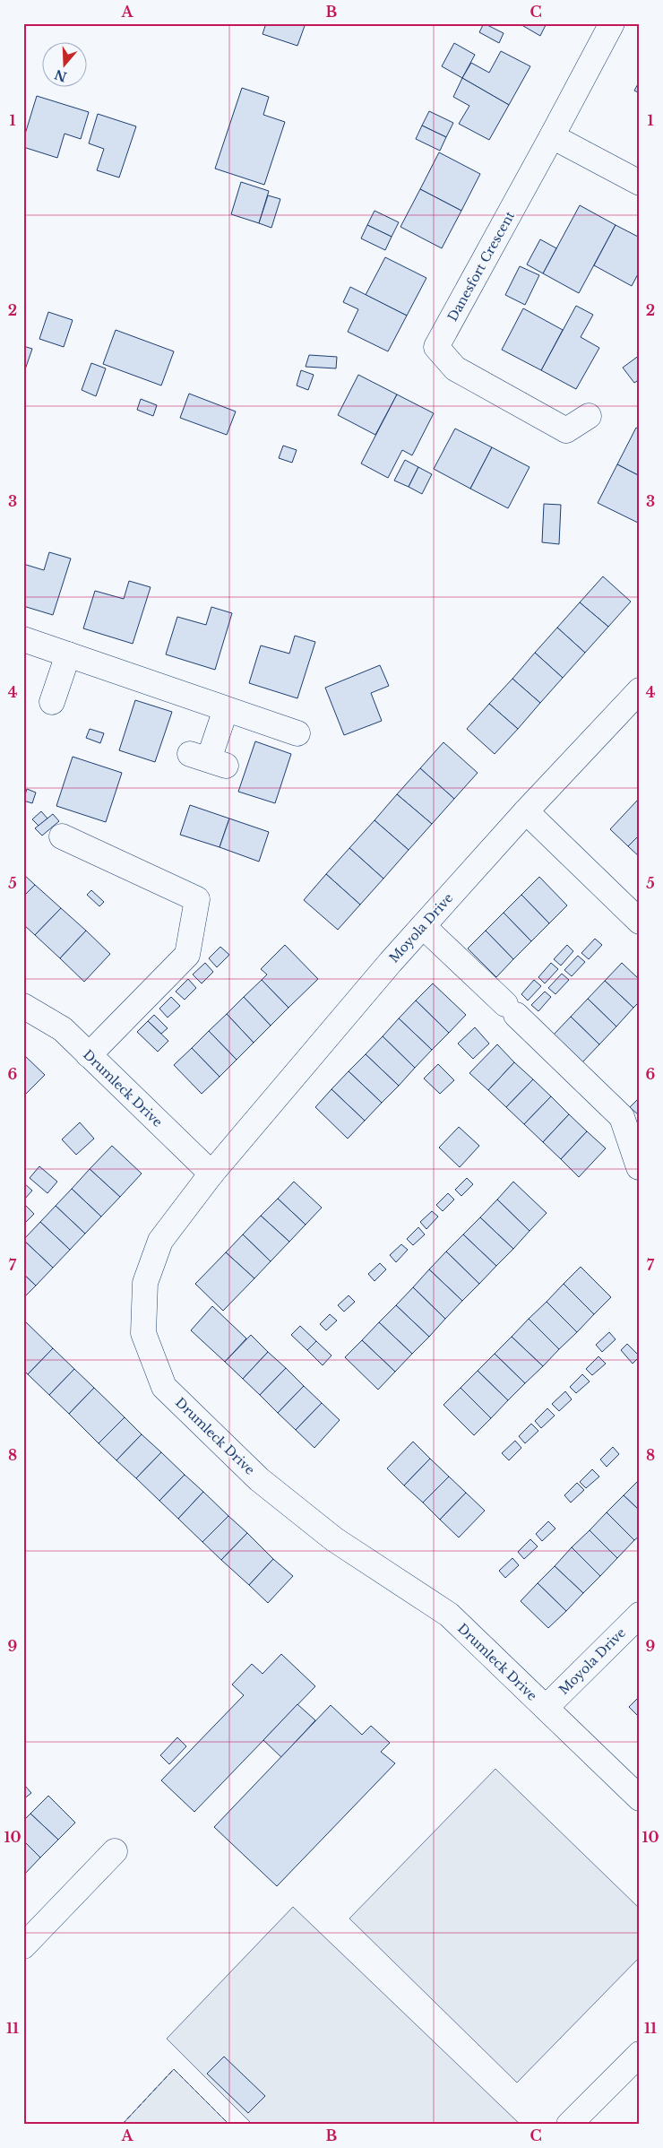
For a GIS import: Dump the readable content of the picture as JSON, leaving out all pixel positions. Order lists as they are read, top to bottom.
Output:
{
  "streets": {
    "street": ["Danesfort Crescent", "Moyola Drive", "Drumleck Drive"]
  },
  "crossings": [
    ["Moyola Drive", "Drumleck Drive"]
  ],
  "north": "bottom",
  "grid": {
    "columns": ["A", "B", "C"],
    "rows": [
      "1",
      "2",
      "3",
      "4",
      "5",
      "6",
      "7",
      "8",
      "9",
      "10",
      "11"
    ]
  }
}
